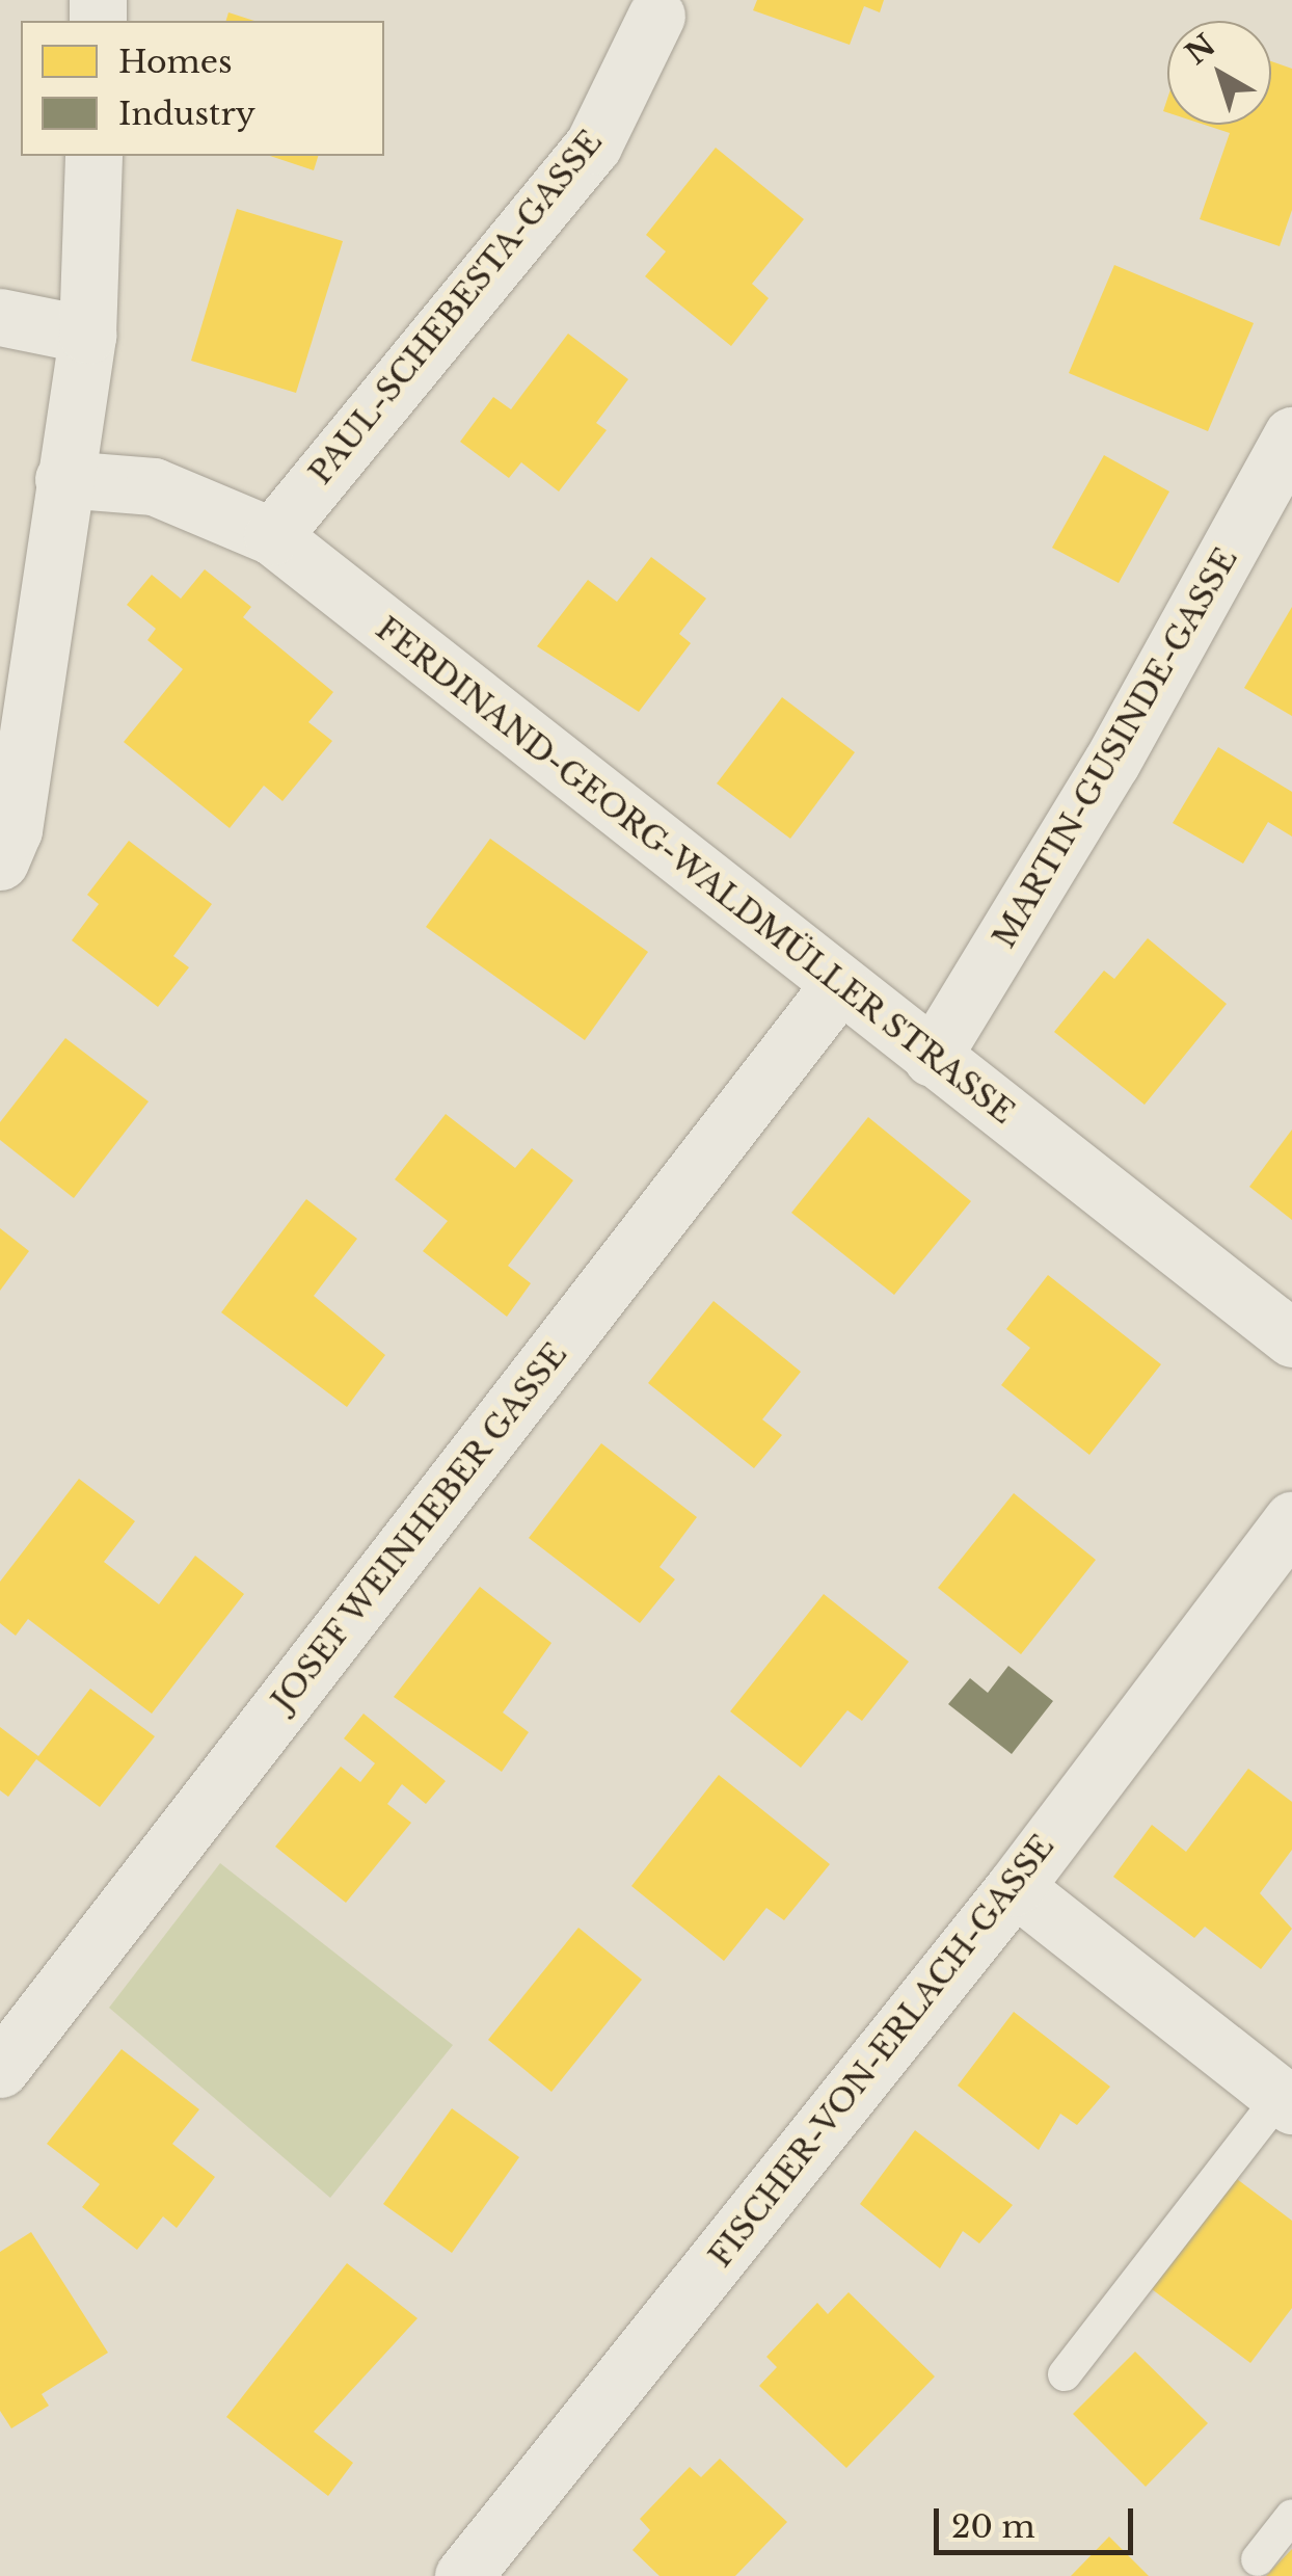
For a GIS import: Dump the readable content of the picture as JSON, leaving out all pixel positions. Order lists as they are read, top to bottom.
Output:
{
  "streets": {
    "street": [
      "PAUL-SCHEBESTA-GASSE",
      "MARTIN-GUSINDE-GASSE",
      "FERDINAND-GEORG-WALDMÜLLER STRASSE",
      "JOSEF WEINHEBER GASSE",
      "FISCHER-VON-ERLACH-GASSE"
    ]
  },
  "crossings": [
    ["PAUL-SCHEBESTA-GASSE", "FERDINAND-GEORG-WALDMÜLLER STRASSE"],
    ["MARTIN-GUSINDE-GASSE", "FERDINAND-GEORG-WALDMÜLLER STRASSE"],
    ["FERDINAND-GEORG-WALDMÜLLER STRASSE", "JOSEF WEINHEBER GASSE"]
  ],
  "legend": ["Homes", "Industry"],
  "scale_bar": "20 m",
  "north": "top left"
}
